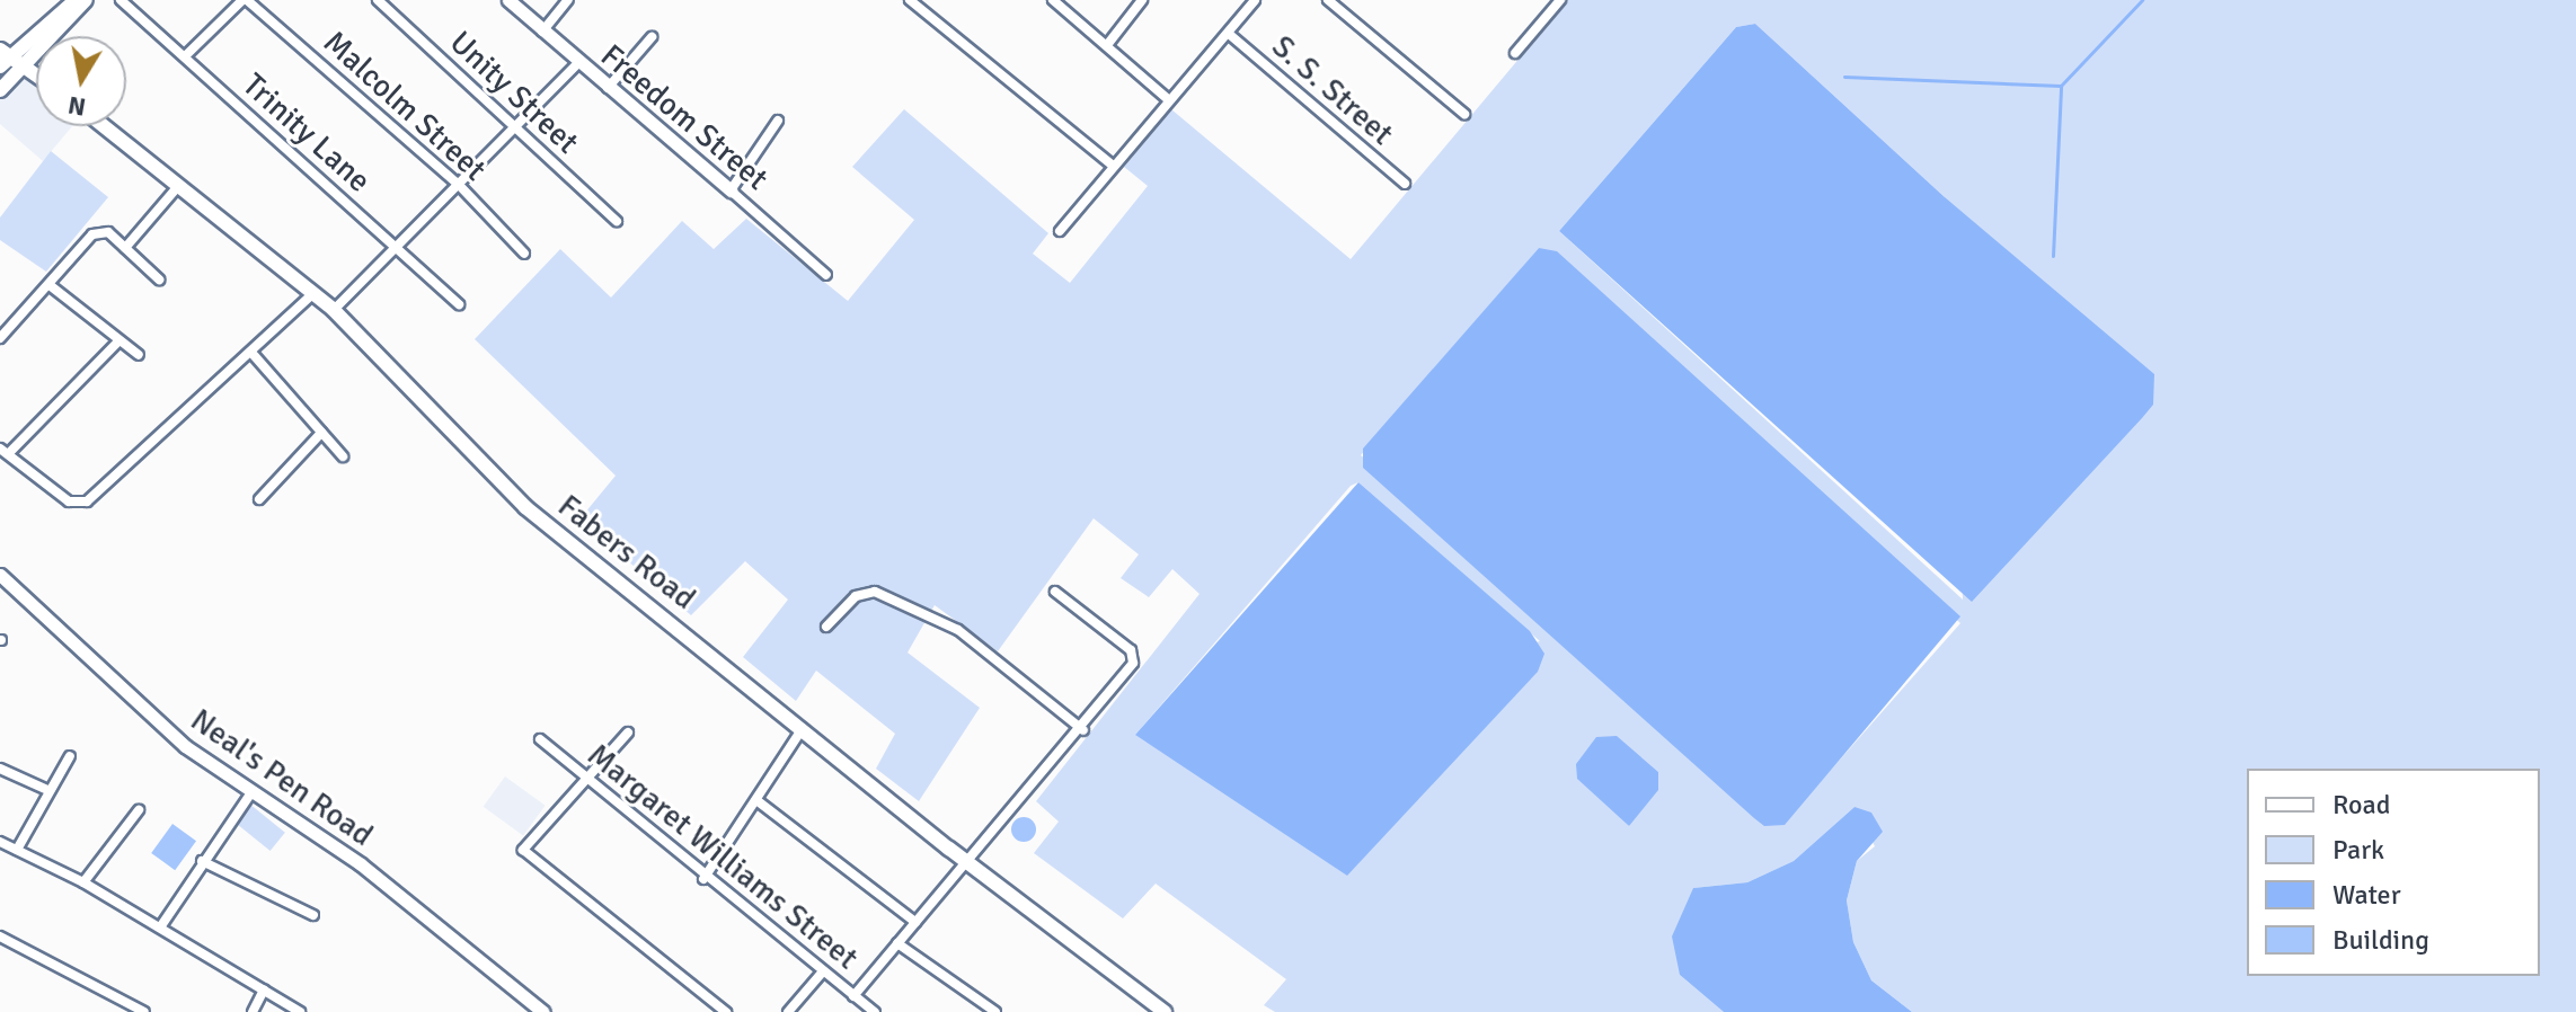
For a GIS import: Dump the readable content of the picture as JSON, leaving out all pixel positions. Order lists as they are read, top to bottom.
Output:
{
  "streets": {
    "main road": ["Fabers Road"],
    "street": [
      "S. S. Street",
      "Unity Street",
      "Malcolm Street",
      "Freedom Street",
      "Trinity Lane",
      "Neal's Pen Road",
      "Margaret Williams Street"
    ]
  },
  "legend": [
    "Road",
    "Park",
    "Water",
    "Building"
  ],
  "north": "bottom"
}
